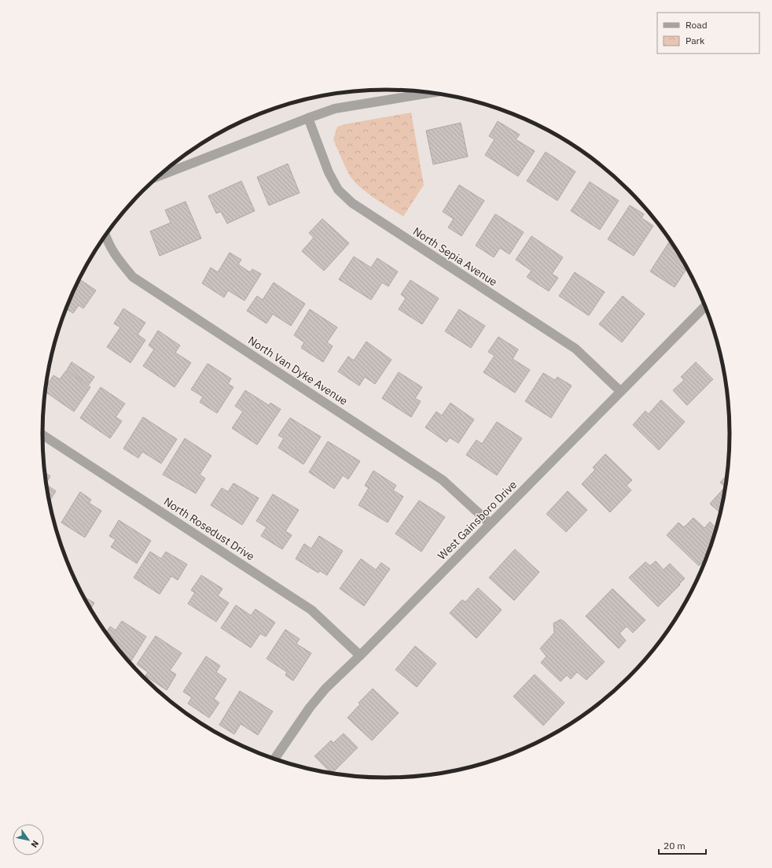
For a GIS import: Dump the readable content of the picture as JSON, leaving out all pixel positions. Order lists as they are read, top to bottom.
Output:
{
  "streets": {
    "street": [
      "North Sepia Avenue",
      "North Van Dyke Avenue",
      "West Gainsboro Drive",
      "North Rosedust Drive"
    ]
  },
  "crossings": [
    ["North Sepia Avenue", "West Gainsboro Drive"],
    ["North Van Dyke Avenue", "West Gainsboro Drive"],
    ["West Gainsboro Drive", "North Rosedust Drive"]
  ],
  "legend": ["Road", "Park"],
  "scale_bar": "20 m",
  "north": "bottom right"
}
